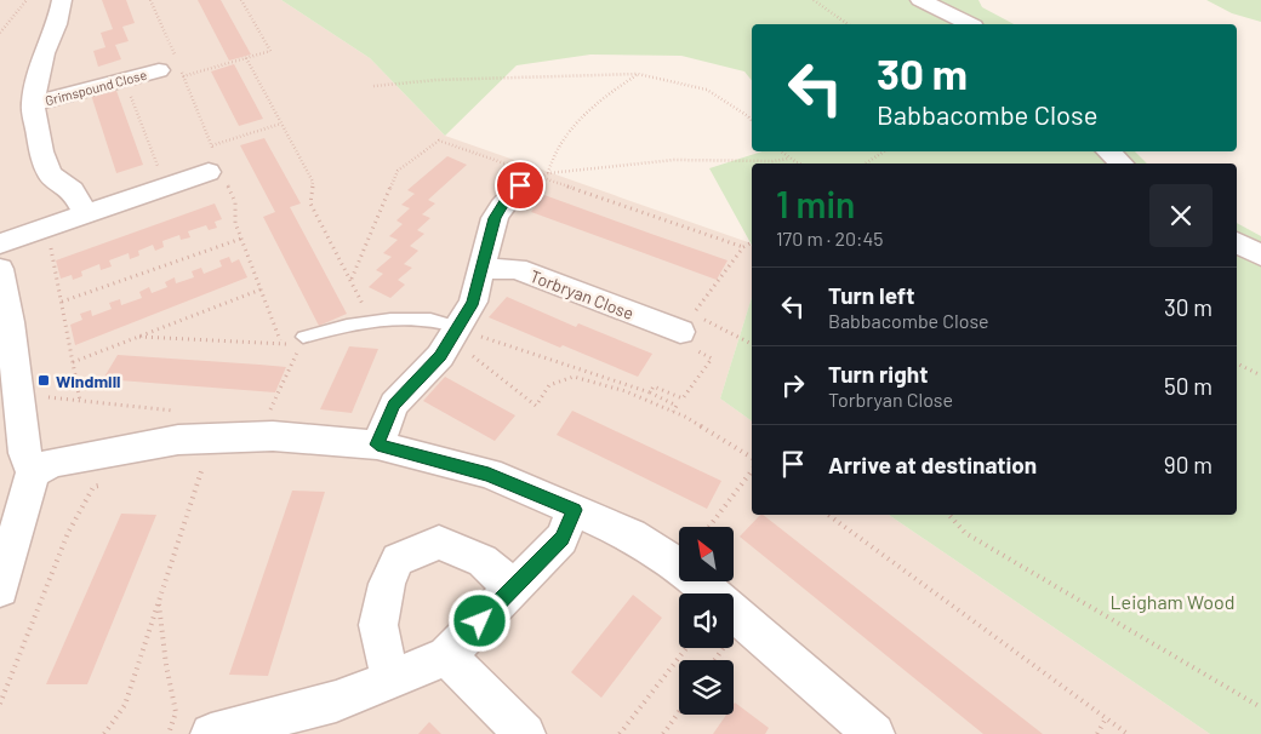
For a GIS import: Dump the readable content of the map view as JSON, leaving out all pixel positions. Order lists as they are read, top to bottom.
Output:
{
  "streets": {
    "street": ["Grimspound Close", "Torbryan Close"]
  },
  "parks": ["Leigham Wood"],
  "places": {
    "transit": ["Windmill"]
  },
  "north": "top left",
  "page": {
    "turn": ["30 m", "Babbacombe Close"],
    "heading": ["1 min", "170 m · 20:45"],
    "list": [
      {
        "name": "Turn left",
        "note": "Babbacombe Close",
        "value": "30 m"
      },
      {
        "name": "Turn right",
        "note": "Torbryan Close",
        "value": "50 m"
      },
      {
        "name": "Arrive at destination",
        "value": "90 m"
      }
    ]
  }
}
